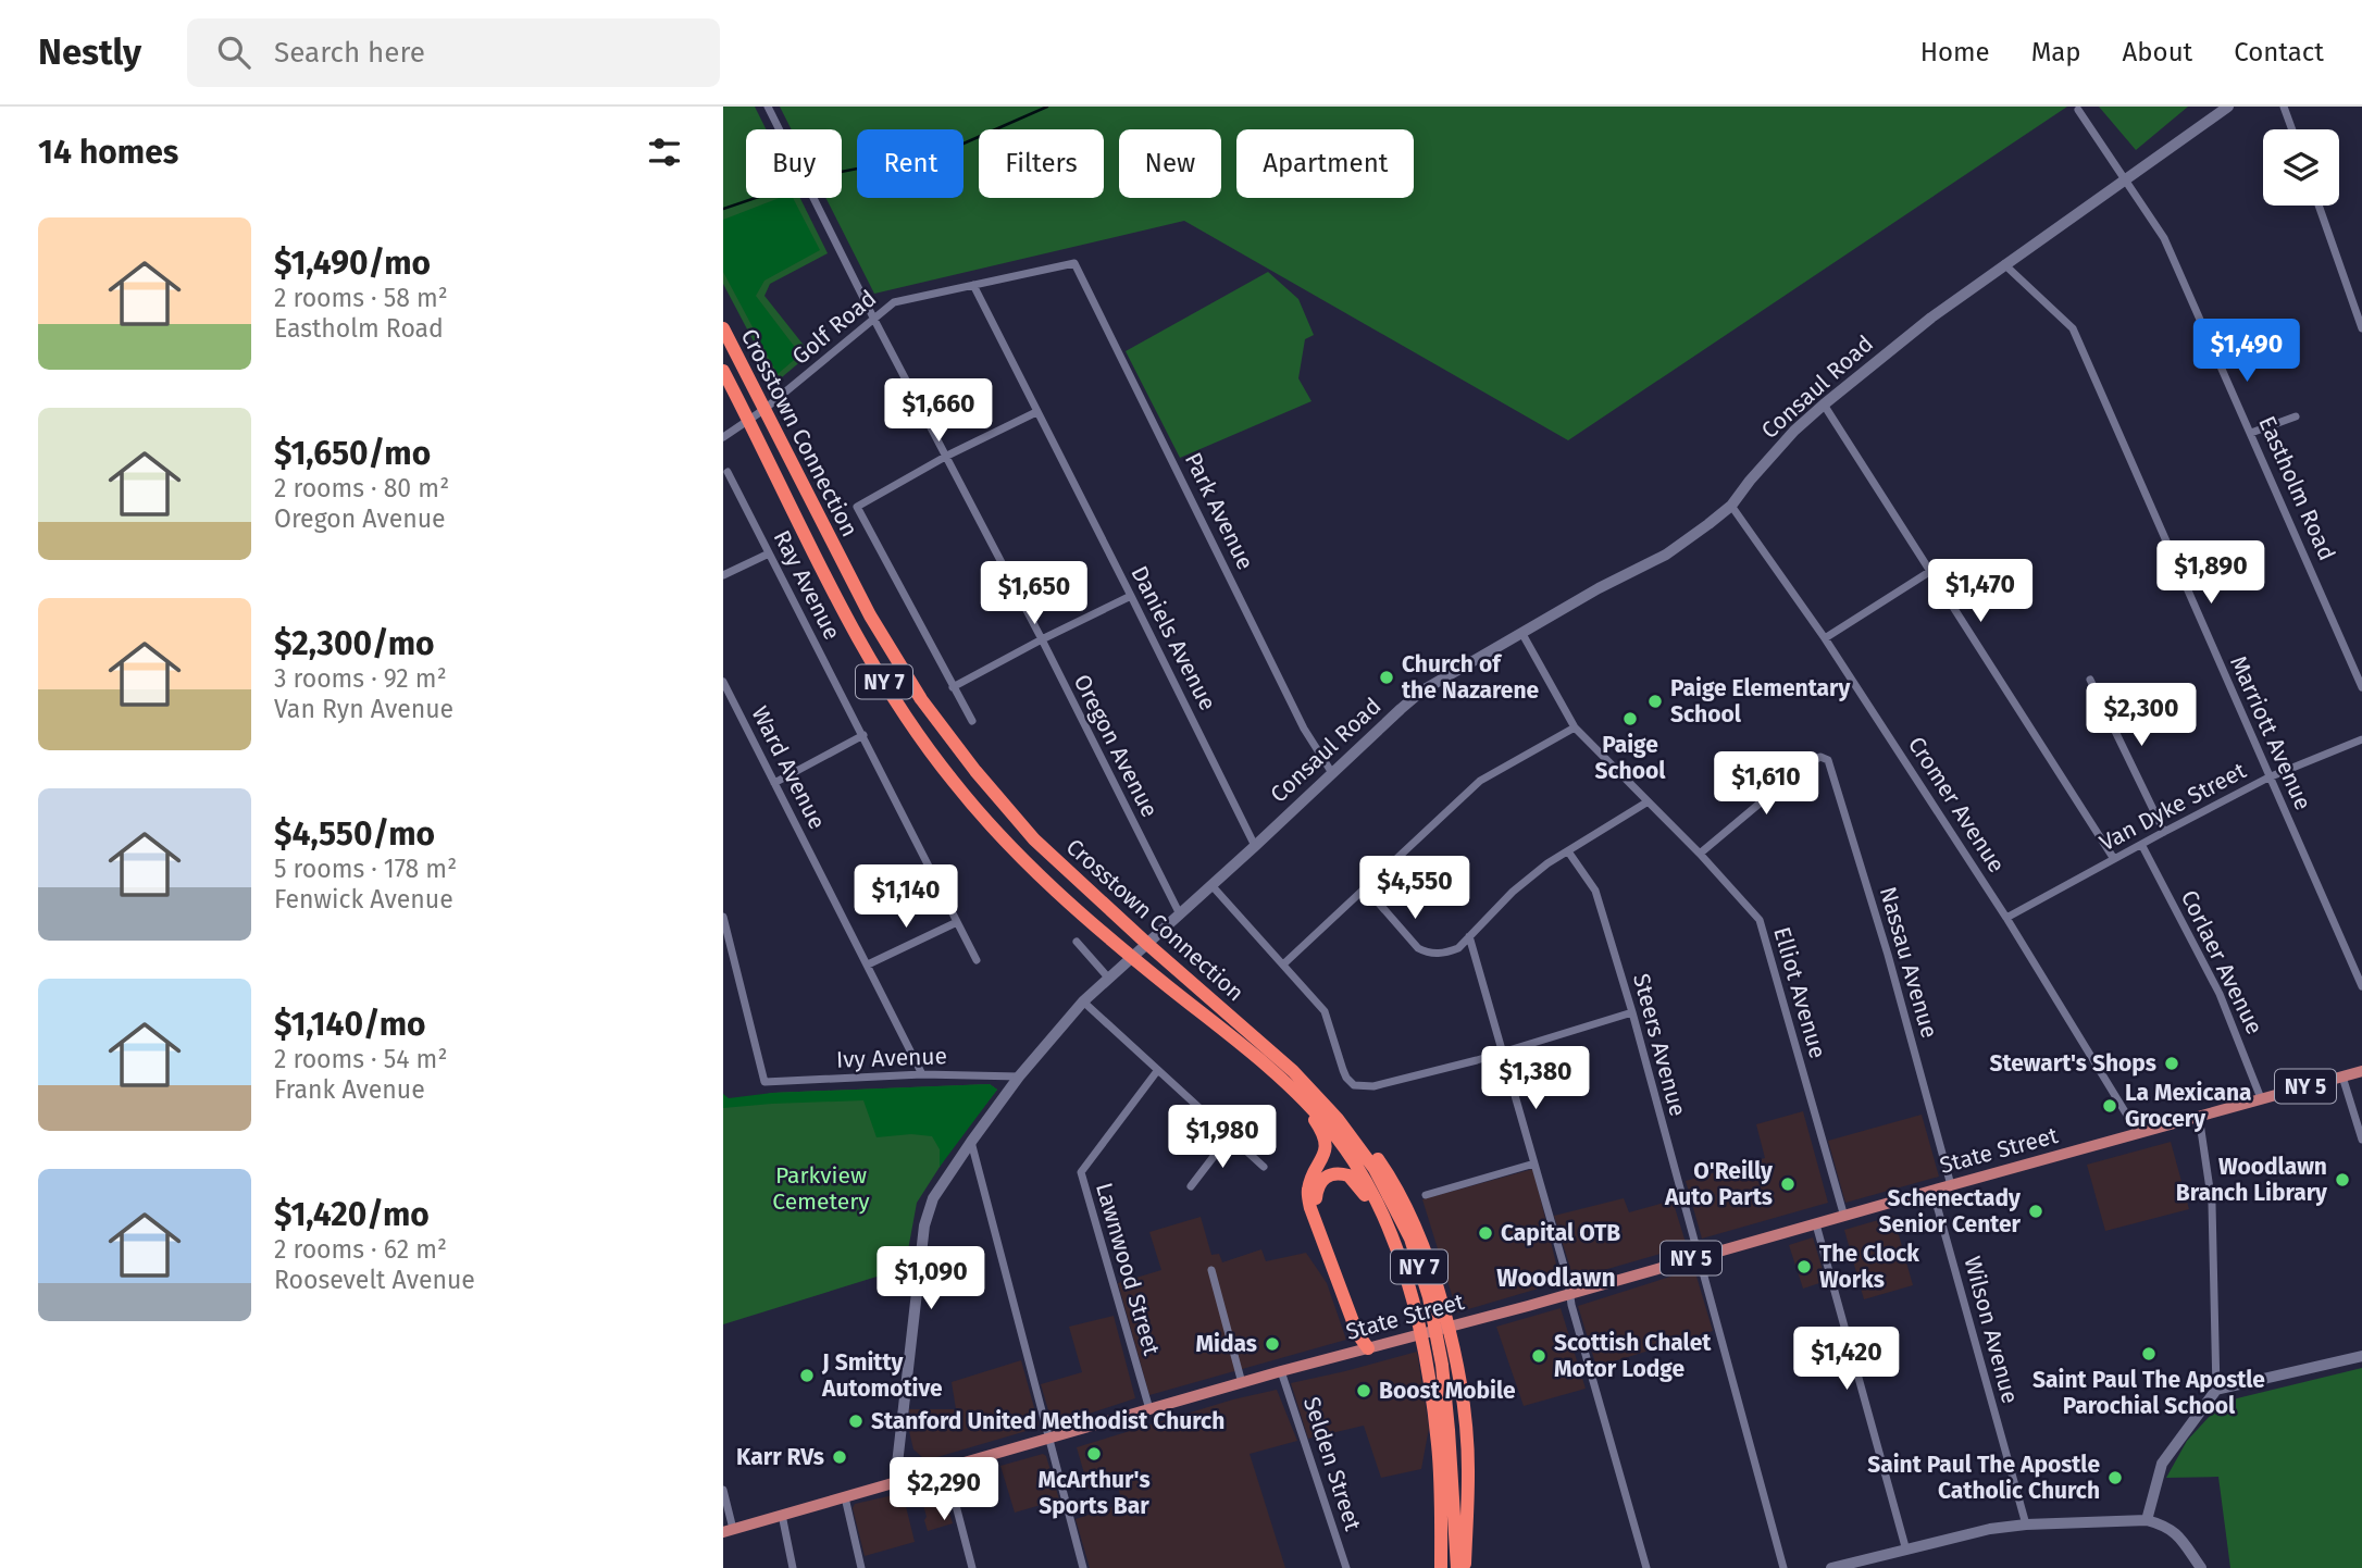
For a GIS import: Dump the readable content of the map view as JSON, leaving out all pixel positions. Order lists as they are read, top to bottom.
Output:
{
  "streets": {
    "highway": ["Crosstown Connection", "NY 7"],
    "main road": ["NY 5", "State Street"],
    "street": [
      "Golf Road",
      "Consaul Road",
      "Eastholm Road",
      "Park Avenue",
      "Ray Avenue",
      "Daniels Avenue",
      "Marriott Avenue",
      "Oregon Avenue",
      "Ward Avenue",
      "Cromer Avenue",
      "Van Dyke Street",
      "Nassau Avenue",
      "Corlaer Avenue",
      "Elliot Avenue",
      "Steers Avenue",
      "Ivy Avenue",
      "Lawnwood Street",
      "Wilson Avenue",
      "Selden Street"
    ]
  },
  "crossings": [
    ["Golf Road", "Crosstown Connection"],
    ["Golf Road", "Park Avenue"],
    ["Golf Road", "Daniels Avenue"],
    ["Golf Road", "Oregon Avenue"],
    ["Consaul Road", "Crosstown Connection"],
    ["Consaul Road", "Eastholm Road"],
    ["Consaul Road", "Park Avenue"],
    ["Consaul Road", "Daniels Avenue"],
    ["Consaul Road", "Marriott Avenue"],
    ["Consaul Road", "Oregon Avenue"],
    ["Consaul Road", "Cromer Avenue"],
    ["Consaul Road", "Elliot Avenue"],
    ["Consaul Road", "Ivy Avenue"],
    ["Consaul Road", "State Street"],
    ["Marriott Avenue", "Van Dyke Street"],
    ["Ward Avenue", "Ivy Avenue"],
    ["Cromer Avenue", "Van Dyke Street"],
    ["Cromer Avenue", "State Street"],
    ["Van Dyke Street", "Corlaer Avenue"],
    ["Nassau Avenue", "Elliot Avenue"],
    ["Nassau Avenue", "State Street"],
    ["Corlaer Avenue", "State Street"],
    ["Elliot Avenue", "State Street"],
    ["Steers Avenue", "State Street"],
    ["State Street", "Lawnwood Street"],
    ["State Street", "Wilson Avenue"],
    ["State Street", "Selden Street"]
  ],
  "districts": ["Woodlawn"],
  "parks": ["Parkview Cemetery"],
  "places": [
    "Church of the Nazarene",
    "Paige Elementary School",
    "Paige School",
    "Stewart's Shops",
    "La Mexicana Grocery",
    "Woodlawn Branch Library",
    "O'Reilly Auto Parts",
    "Schenectady Senior Center",
    "Capital OTB",
    "The Clock Works",
    "Midas",
    "Saint Paul The Apostle Parochial School",
    "Scottish Chalet Motor Lodge",
    "J Smitty Automotive",
    "Boost Mobile",
    "Stanford United Methodist Church",
    "McArthur's Sports Bar",
    "Karr RVs",
    "Saint Paul The Apostle Catholic Church"
  ],
  "page": {
    "header": "Nestly",
    "search": "Search here",
    "nav": [
      "Home",
      "Map",
      "About",
      "Contact"
    ],
    "heading": "14 homes",
    "chip": [
      "Buy",
      "Rent",
      "Filters",
      "New",
      "Apartment"
    ],
    "list": [
      {
        "name": "$1,490/mo",
        "note": "2 rooms · 58 m² · Eastholm Road"
      },
      {
        "name": "$1,650/mo",
        "note": "2 rooms · 80 m² · Oregon Avenue"
      },
      {
        "name": "$2,300/mo",
        "note": "3 rooms · 92 m² · Van Ryn Avenue"
      },
      {
        "name": "$4,550/mo",
        "note": "5 rooms · 178 m² · Fenwick Avenue"
      },
      {
        "name": "$1,140/mo",
        "note": "2 rooms · 54 m² · Frank Avenue"
      },
      {
        "name": "$1,420/mo",
        "note": "2 rooms · 62 m² · Roosevelt Avenue"
      }
    ],
    "price": [
      "$1,490",
      "$1,660",
      "$1,890",
      "$1,470",
      "$1,650",
      "$2,300",
      "$1,610",
      "$4,550",
      "$1,140",
      "$1,380",
      "$1,980",
      "$1,090",
      "$1,420",
      "$2,290"
    ]
  }
}
